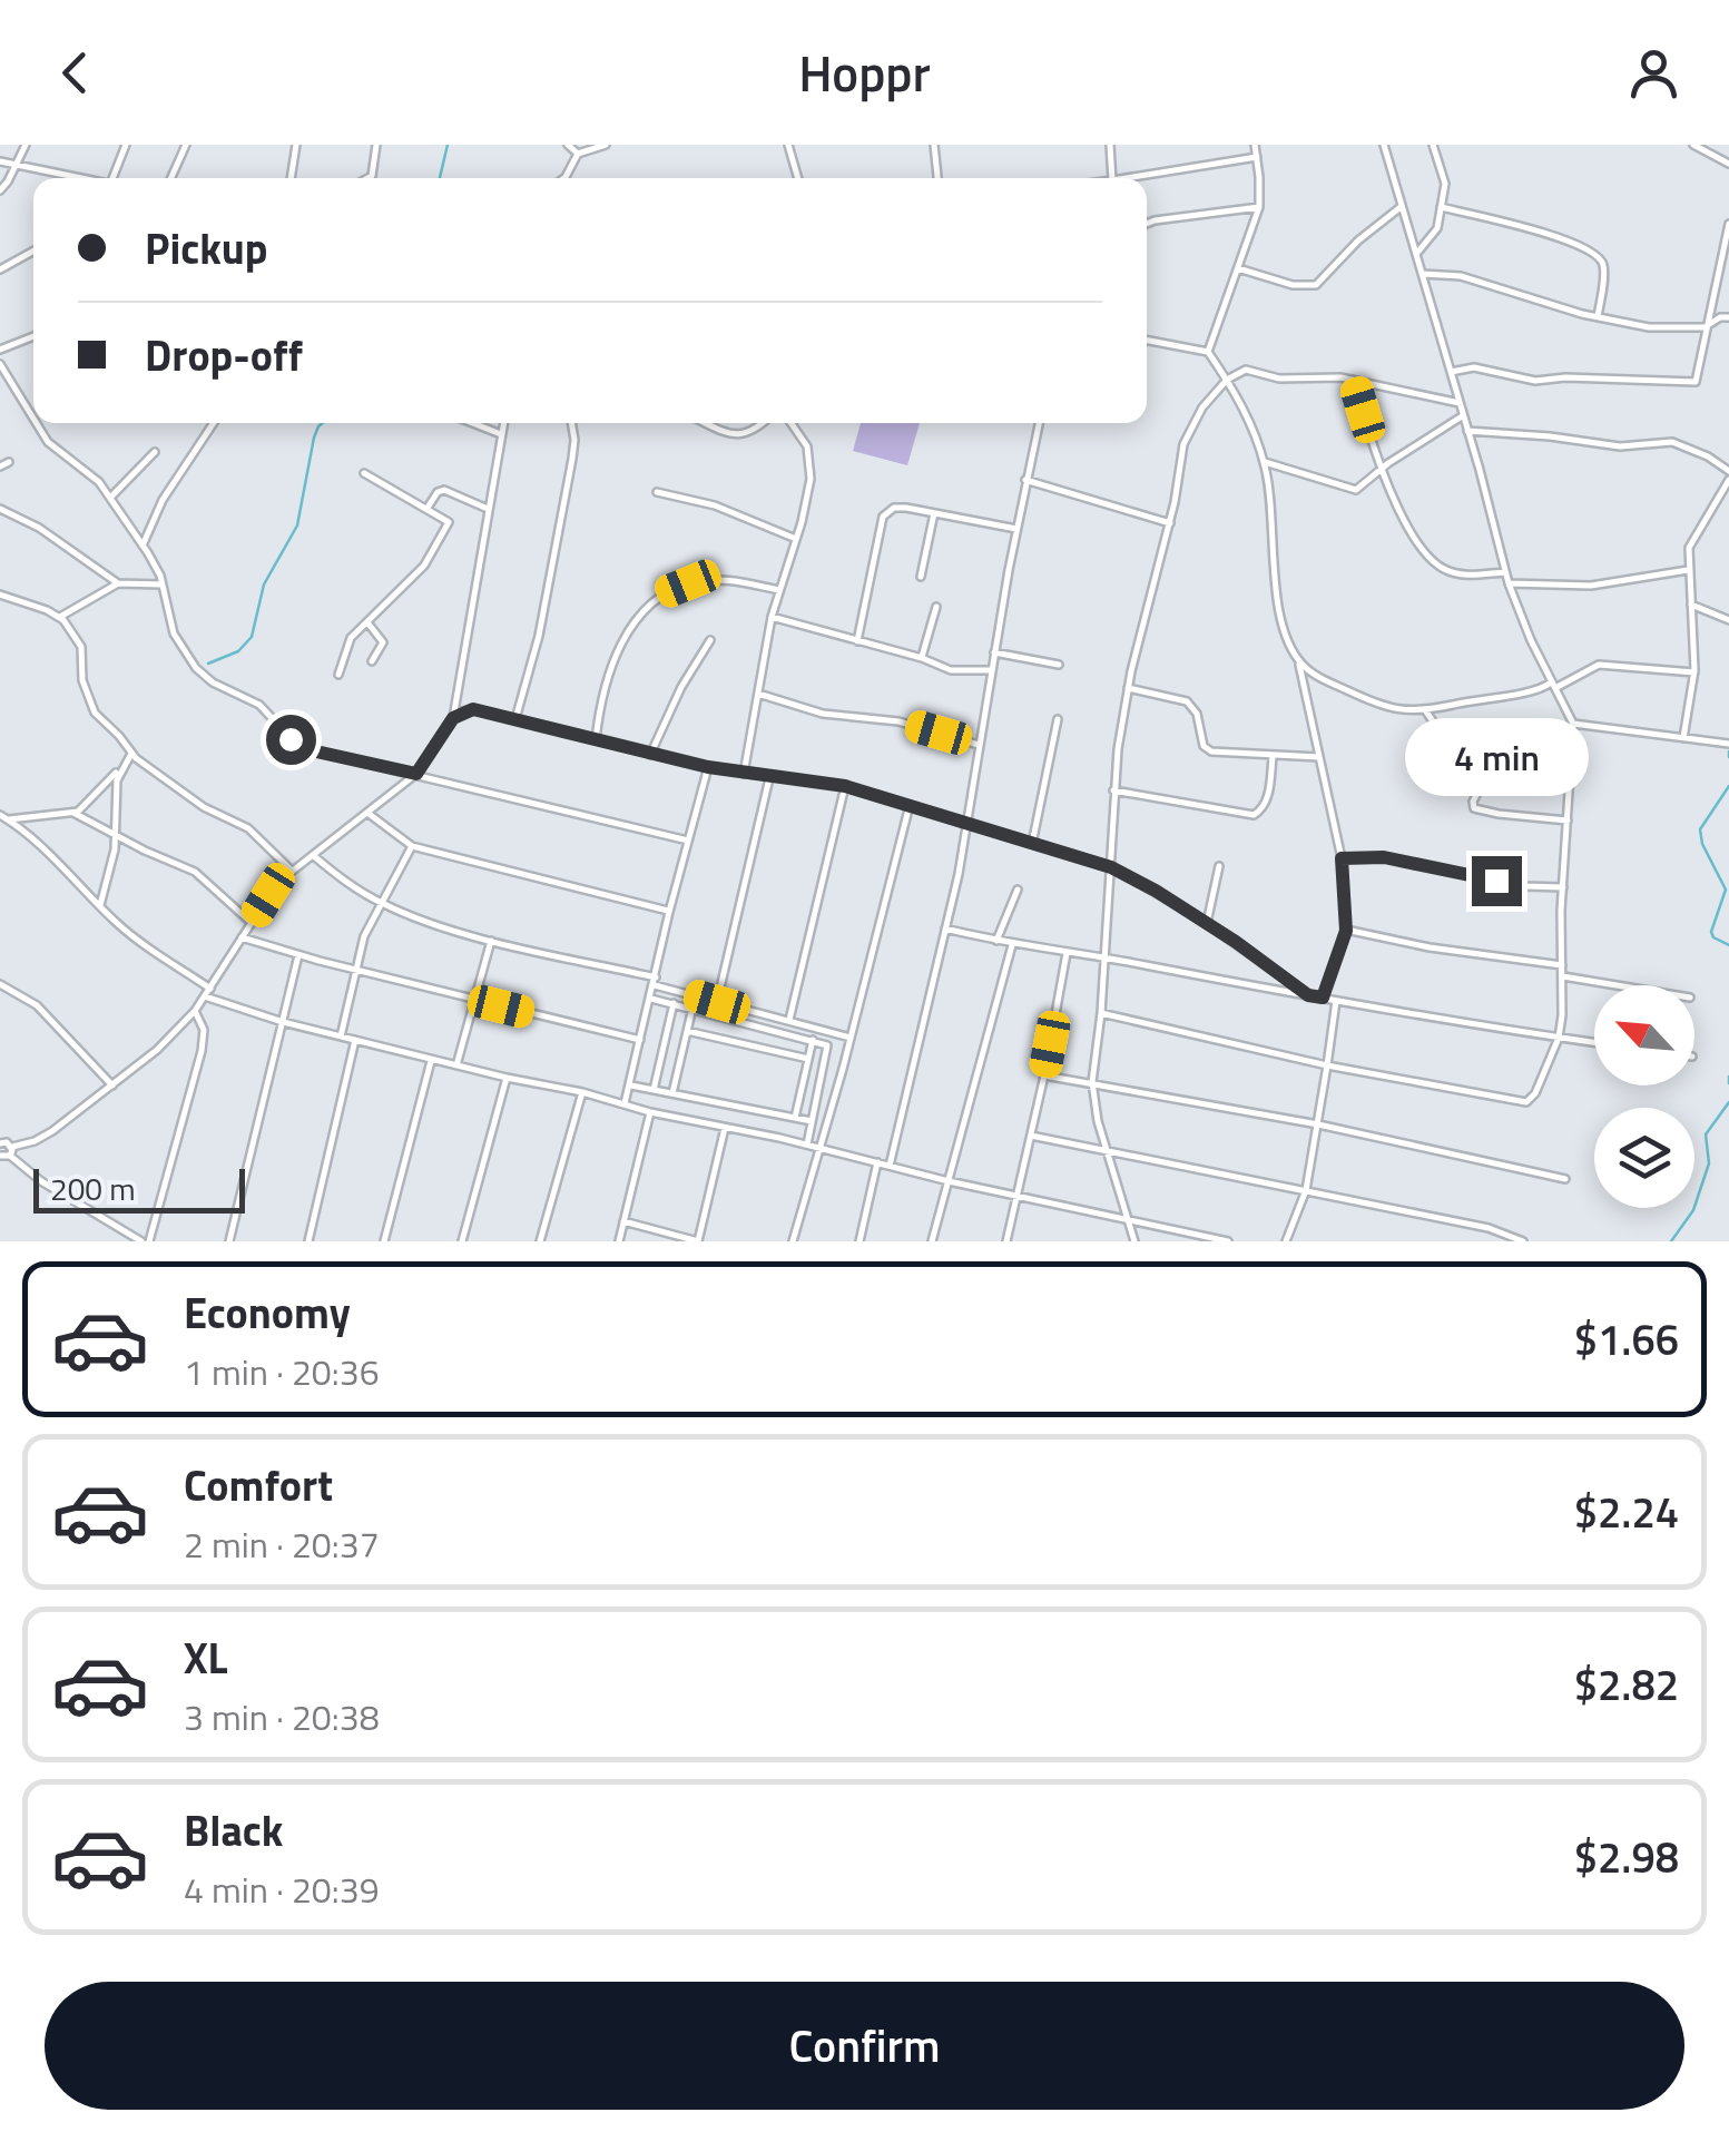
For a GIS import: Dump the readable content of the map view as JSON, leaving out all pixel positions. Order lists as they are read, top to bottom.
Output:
{
  "scale_bar": "200 m",
  "north": "top left",
  "page": {
    "header": "Hoppr",
    "banner": ["Pickup", "Drop-off"],
    "bubble": "4 min",
    "scale": "200 m",
    "list": [
      {
        "name": "Economy",
        "note": "1 min · 20:36",
        "value": "$1.66"
      },
      {
        "name": "Comfort",
        "note": "2 min · 20:37",
        "value": "$2.24"
      },
      {
        "name": "XL",
        "note": "3 min · 20:38",
        "value": "$2.82"
      },
      {
        "name": "Black",
        "note": "4 min · 20:39",
        "value": "$2.98"
      }
    ],
    "buttons": "Confirm"
  }
}
